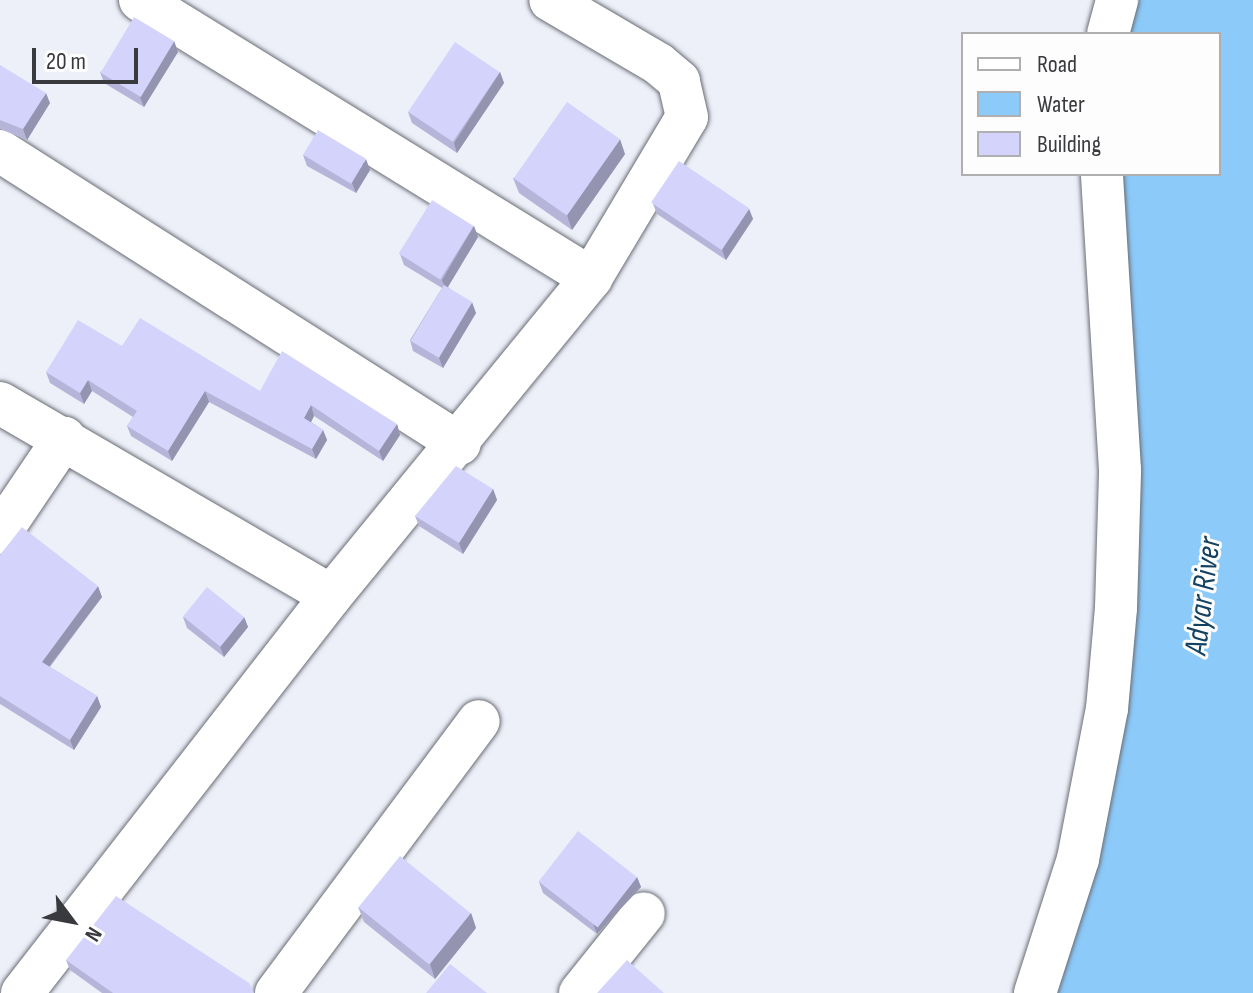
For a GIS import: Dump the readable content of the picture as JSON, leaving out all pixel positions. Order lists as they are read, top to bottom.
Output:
{
  "water": ["Adyar River"],
  "legend": ["Road", "Water", "Building"],
  "scale_bar": "20 m",
  "north": "bottom right"
}
